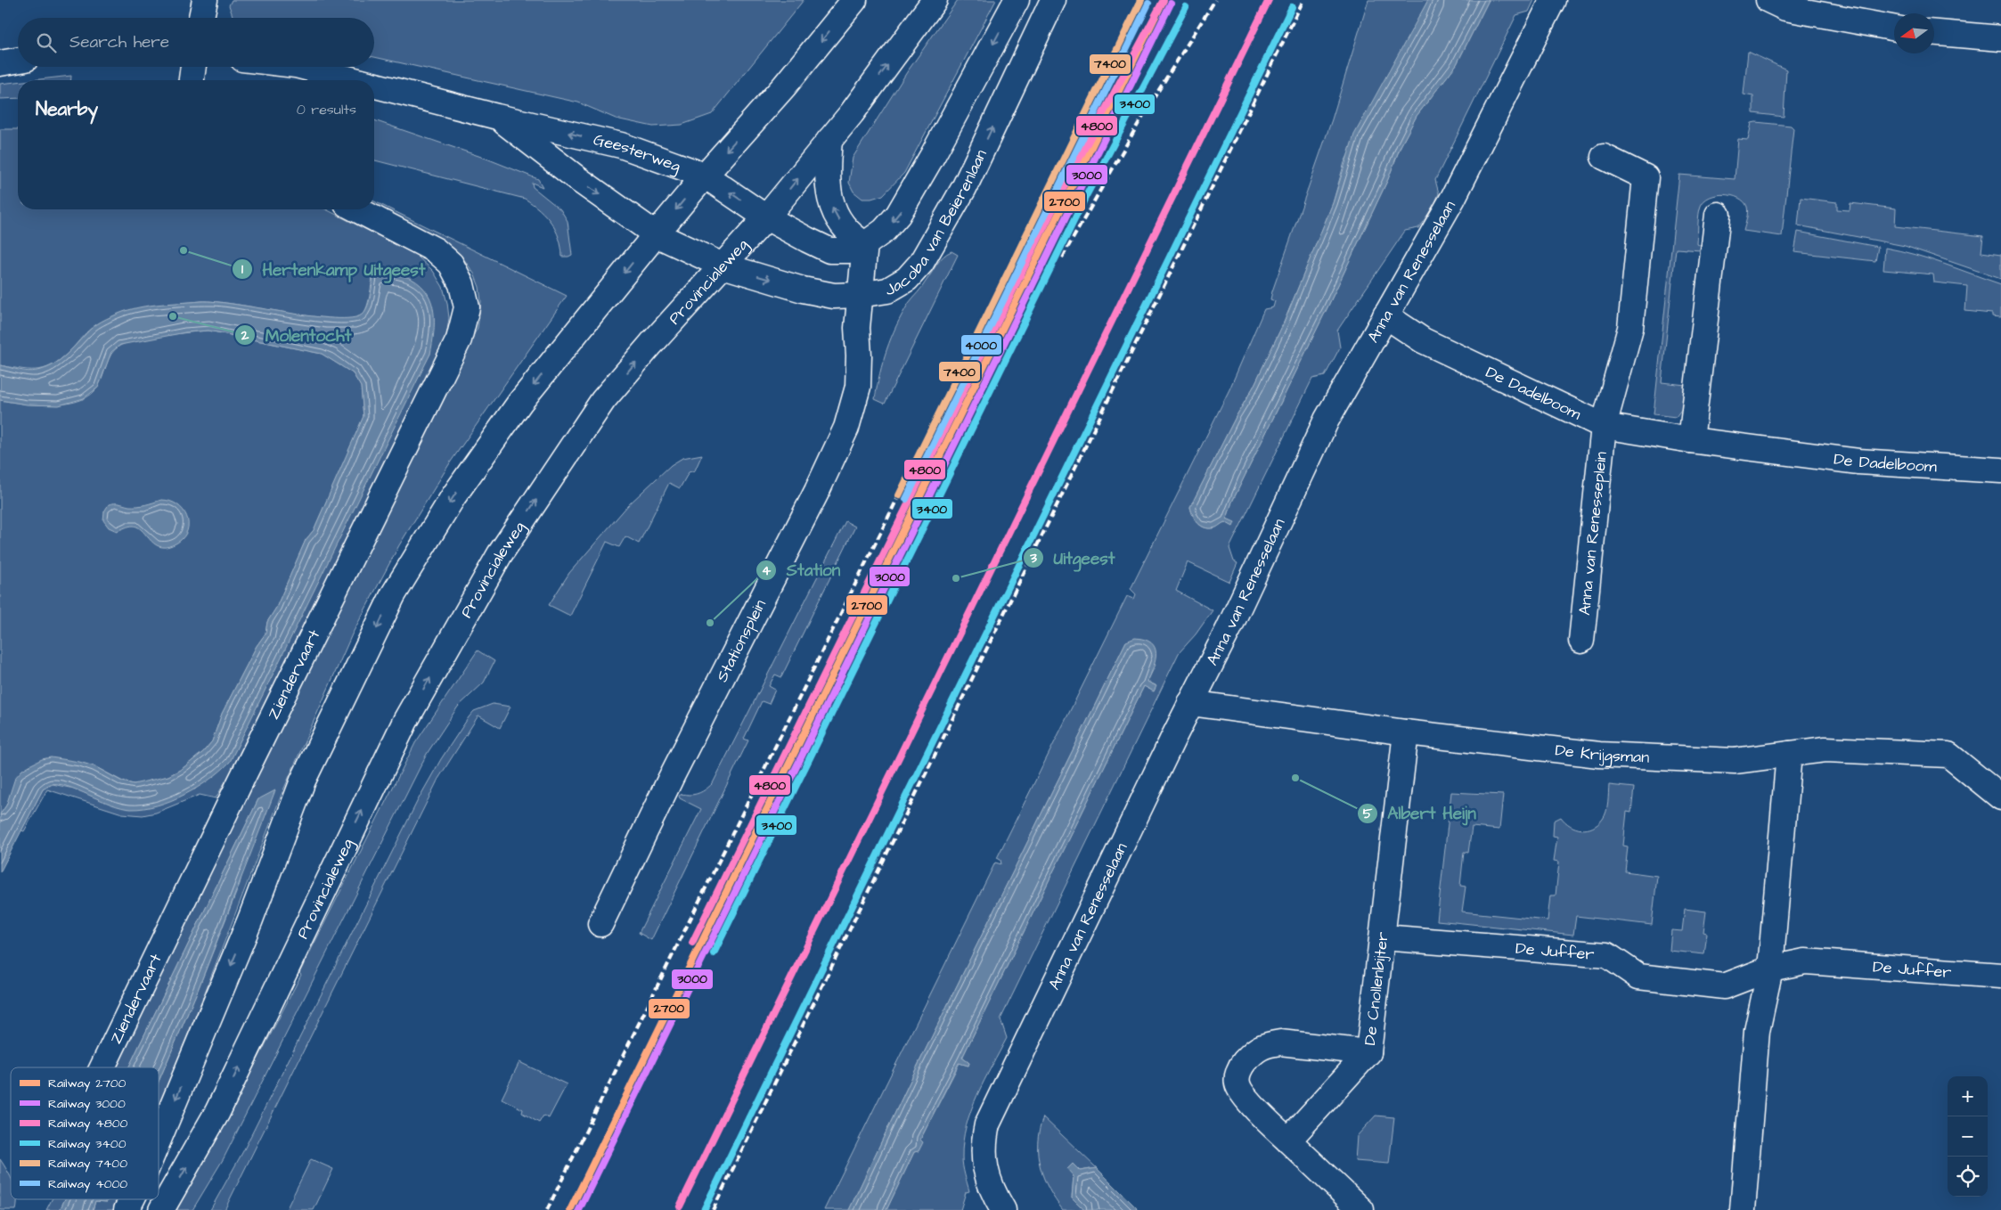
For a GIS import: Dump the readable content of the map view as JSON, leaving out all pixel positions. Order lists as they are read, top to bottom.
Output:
{
  "streets": {
    "street": [
      "Geesterweg",
      "Jacoba van Beierenlaan",
      "Anna van Renesselaan",
      "Provincialeweg",
      "De Dadelboom",
      "Anna van Renesseplein",
      "Stationsplein",
      "Ziendervaart",
      "De Krijgsman",
      "De Juffer",
      "De Cnollenbijter"
    ]
  },
  "crossings": [
    ["Geesterweg", "Jacoba van Beierenlaan"],
    ["Geesterweg", "Provincialeweg"],
    ["Jacoba van Beierenlaan", "Provincialeweg"],
    ["Jacoba van Beierenlaan", "Stationsplein"],
    ["Anna van Renesselaan", "De Dadelboom"],
    ["Anna van Renesselaan", "De Krijgsman"],
    ["De Dadelboom", "Anna van Renesseplein"],
    ["De Krijgsman", "De Cnollenbijter"],
    ["De Juffer", "De Cnollenbijter"]
  ],
  "places": [
    "Hertenkamp Uitgeest",
    "Molentocht",
    "Uitgeest",
    "Station",
    "Albert Heijn"
  ],
  "lines": [
    "rail line 2700",
    "rail line 4800",
    "rail line 7400",
    "rail line 3000",
    "rail line 4000",
    "rail line 3400"
  ],
  "legend": [
    "Railway 2700",
    "Railway 3000",
    "Railway 4800",
    "Railway 3400",
    "Railway 7400",
    "Railway 4000"
  ],
  "north": "left",
  "page": {
    "search": "Search here",
    "heading": ["Nearby", "0 results"],
    "map_buttons": ["+", "−"]
  }
}
